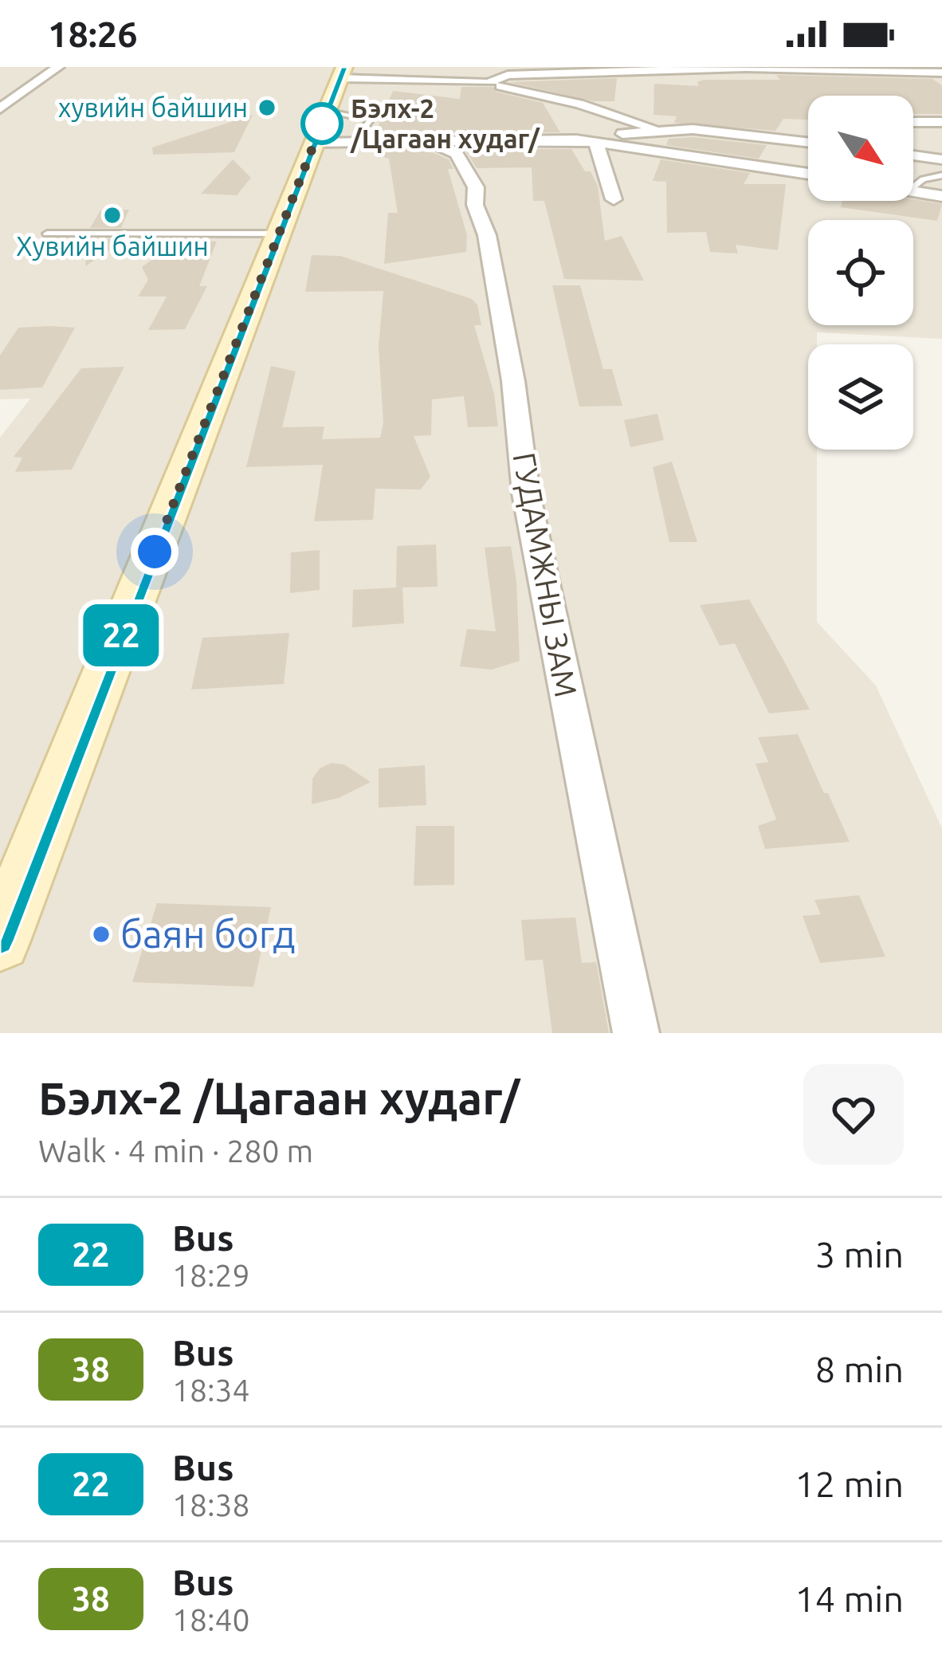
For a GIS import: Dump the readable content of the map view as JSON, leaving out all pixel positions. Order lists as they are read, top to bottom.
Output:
{
  "streets": {
    "street": ["ГУДАМЖНЫ ЗАМ"]
  },
  "places": [
    "хувийн байшин",
    "Бэлх-2 /Цагаан худаг/",
    "Хувийн байшин",
    "баян богд"
  ],
  "lines": ["bus line 22"],
  "north": "bottom right",
  "page": {
    "status": "18:26",
    "on_map": "22",
    "heading": ["Бэлх-2 /Цагаан худаг/", "Walk · 4 min · 280 m"],
    "list": [
      {
        "mark": "22",
        "name": "Bus",
        "note": "18:29",
        "value": "3 min"
      },
      {
        "mark": "38",
        "name": "Bus",
        "note": "18:34",
        "value": "8 min"
      },
      {
        "mark": "22",
        "name": "Bus",
        "note": "18:38",
        "value": "12 min"
      },
      {
        "mark": "38",
        "name": "Bus",
        "note": "18:40",
        "value": "14 min"
      }
    ]
  }
}
